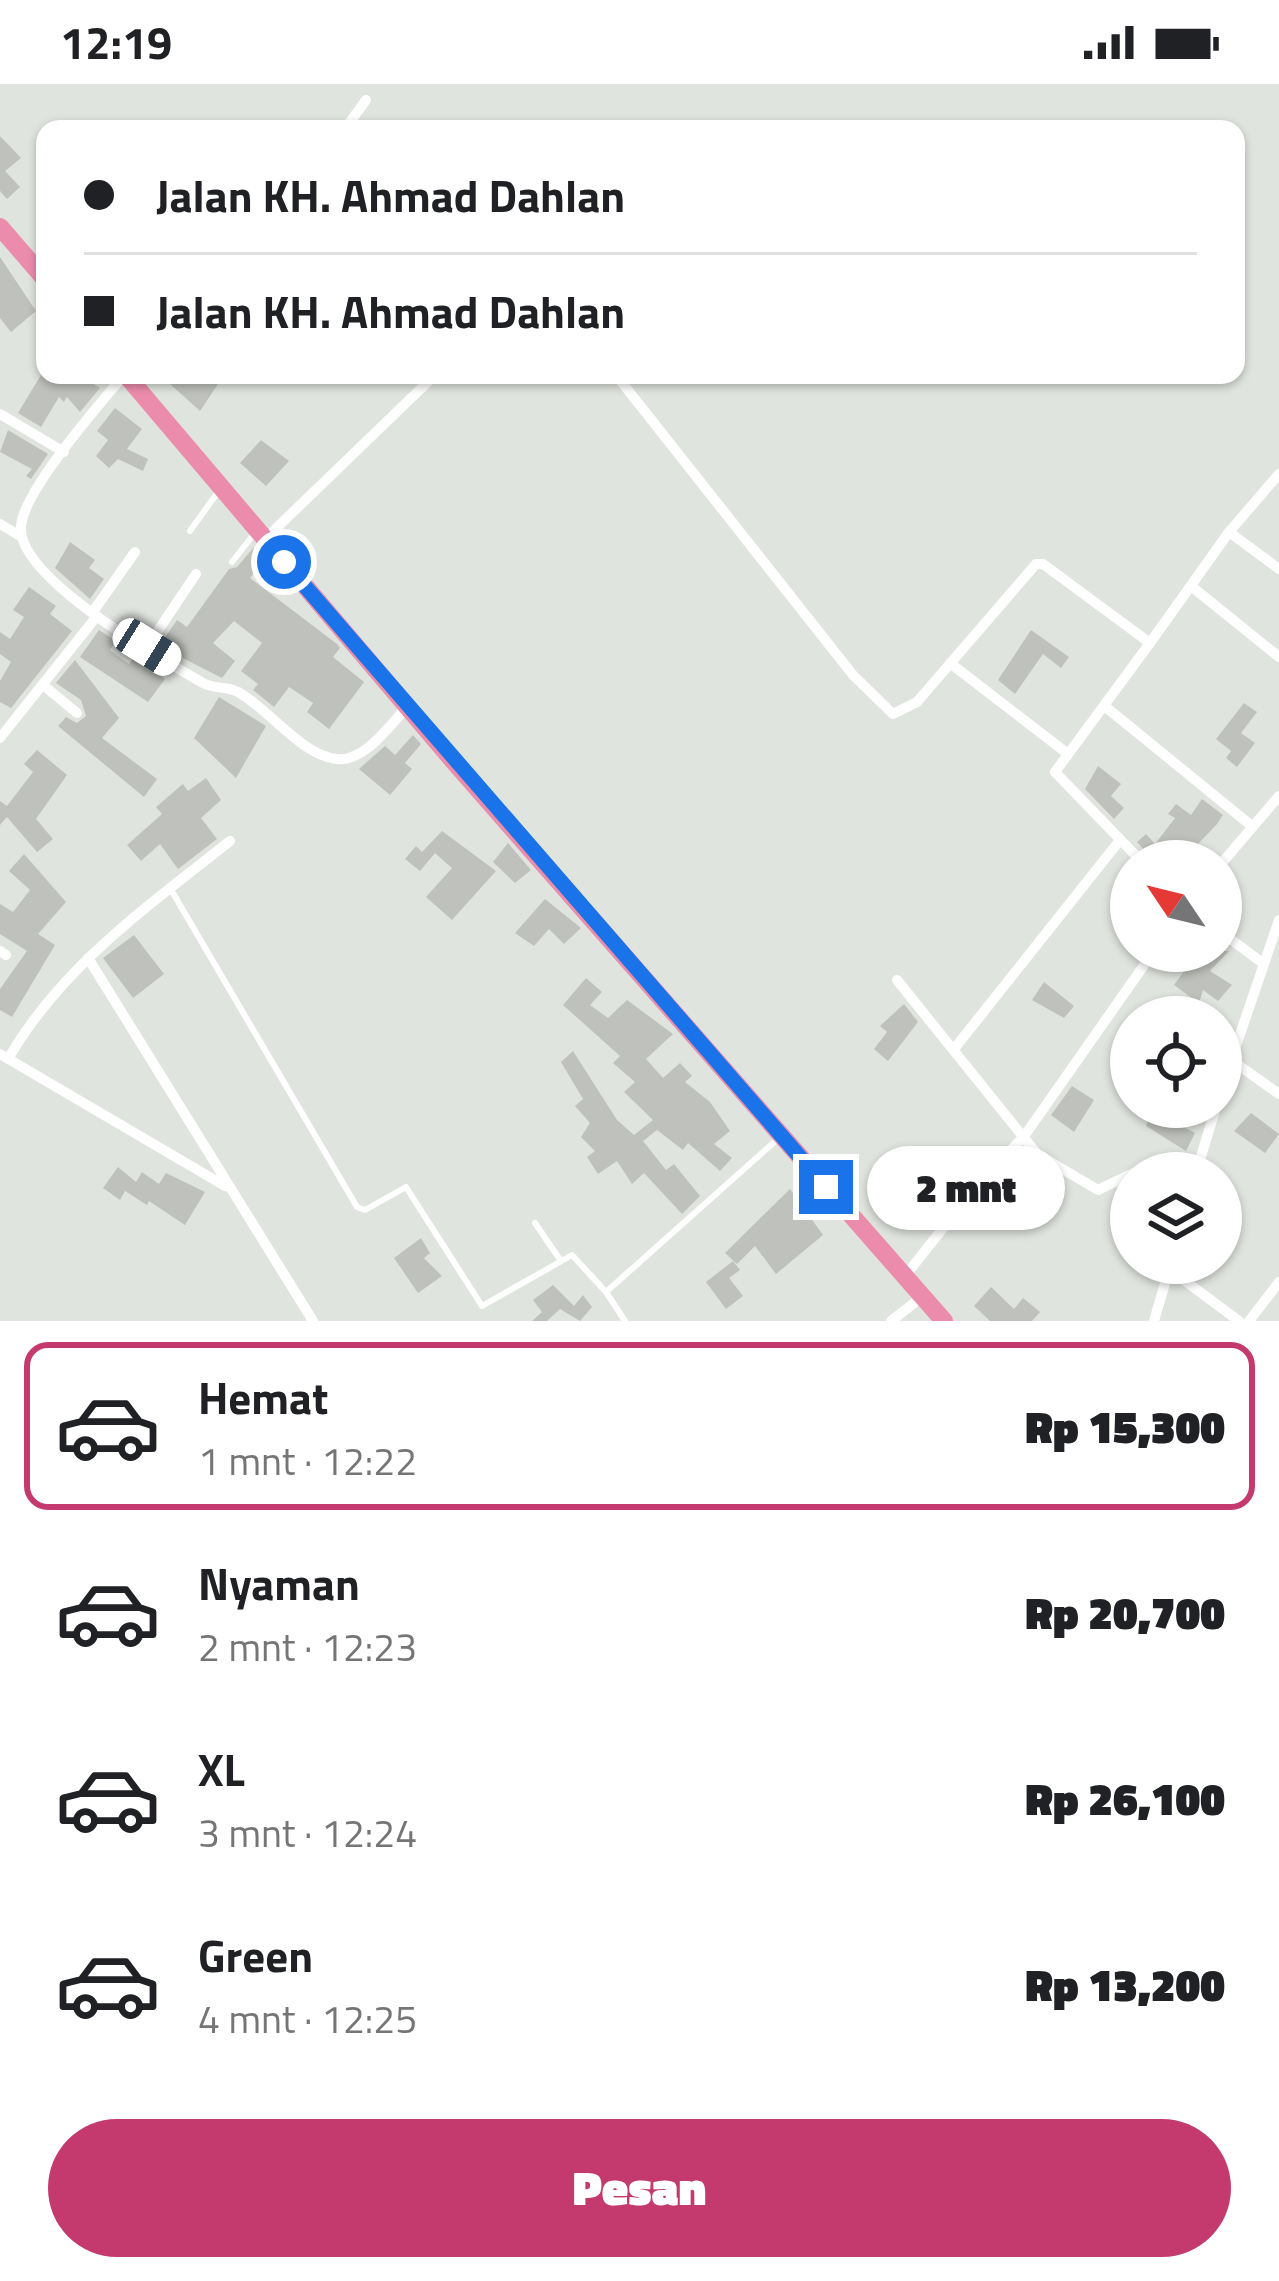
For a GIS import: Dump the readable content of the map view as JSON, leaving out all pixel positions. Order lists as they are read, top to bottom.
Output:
{
  "north": "top left",
  "page": {
    "status": "12:19",
    "banner": ["Jalan KH. Ahmad Dahlan", "Jalan KH. Ahmad Dahlan"],
    "bubble": "2 mnt",
    "list": [
      {
        "name": "Hemat",
        "note": "1 mnt · 12:22",
        "value": "Rp 15,300"
      },
      {
        "name": "Nyaman",
        "note": "2 mnt · 12:23",
        "value": "Rp 20,700"
      },
      {
        "name": "XL",
        "note": "3 mnt · 12:24",
        "value": "Rp 26,100"
      },
      {
        "name": "Green",
        "note": "4 mnt · 12:25",
        "value": "Rp 13,200"
      }
    ],
    "buttons": "Pesan"
  }
}
